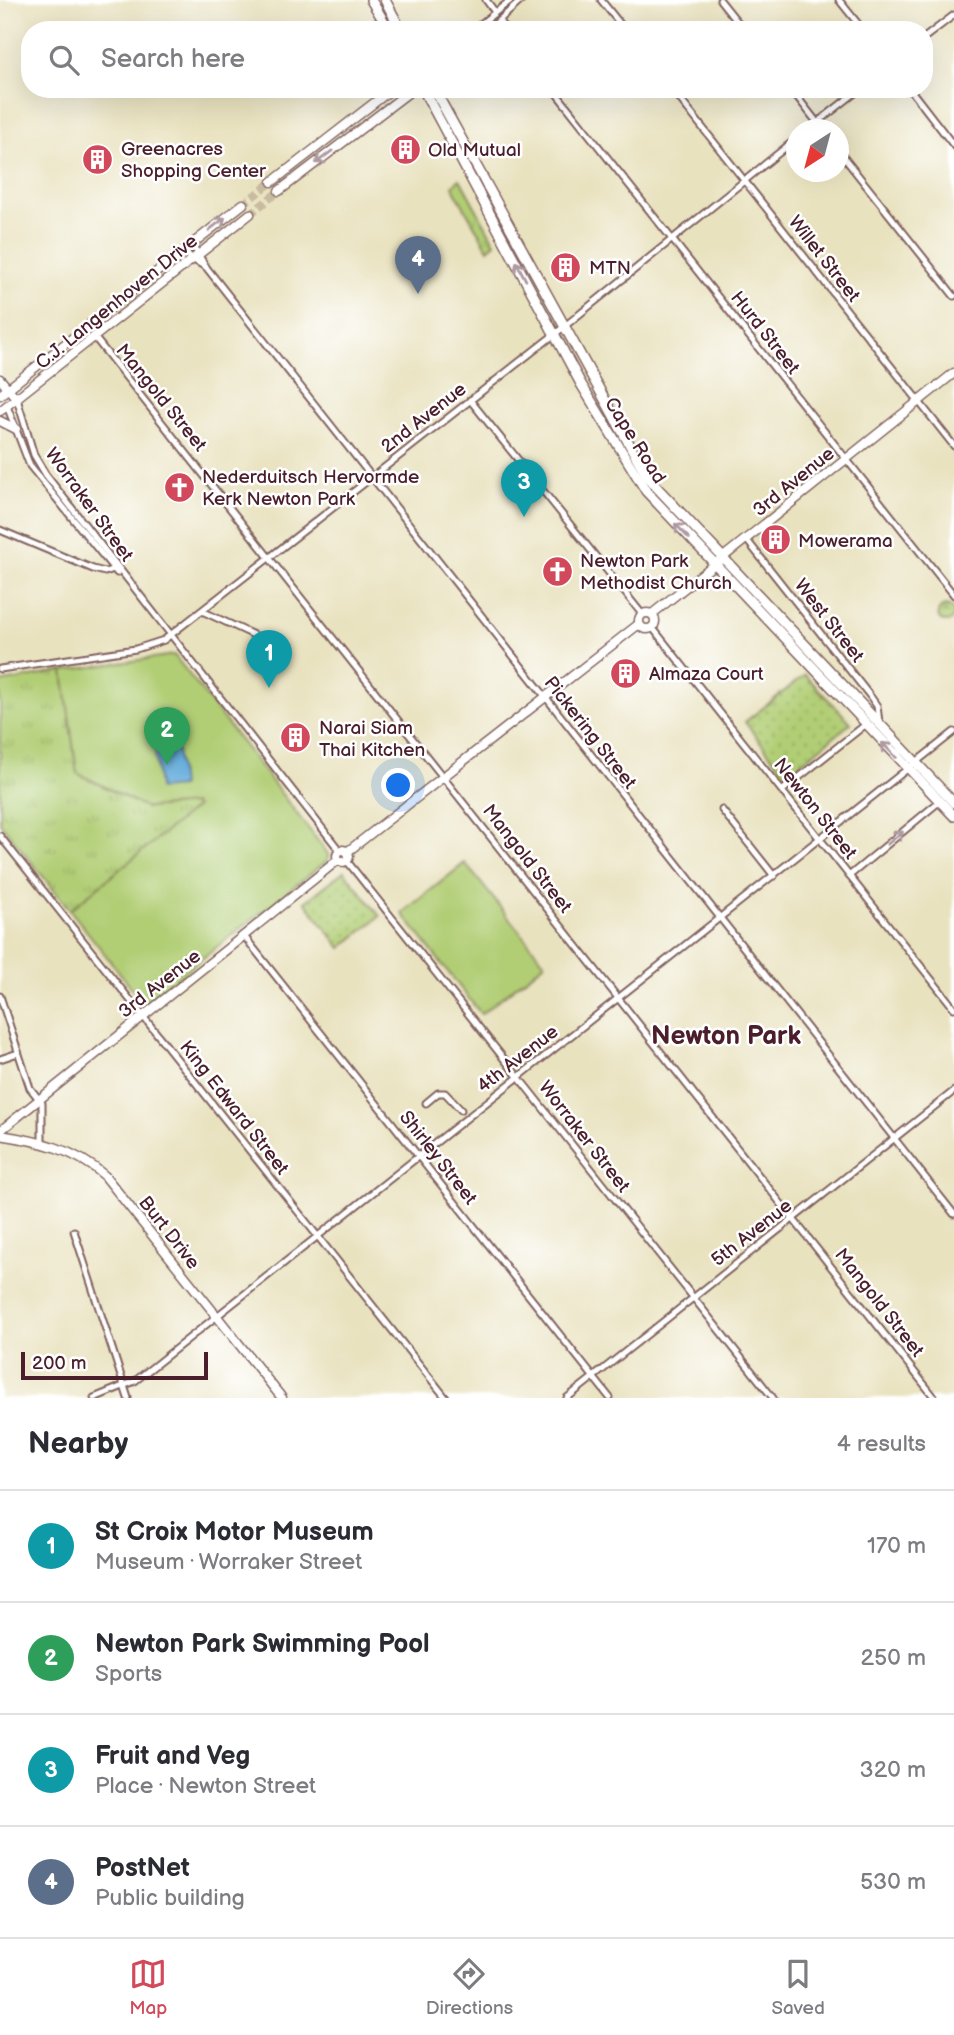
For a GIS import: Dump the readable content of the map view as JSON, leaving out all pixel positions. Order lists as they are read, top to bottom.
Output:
{
  "streets": {
    "main road": ["Cape Road"],
    "street": [
      "Willet Street",
      "C.J. Langenhoven Drive",
      "Hurd Street",
      "Mangold Street",
      "2nd Avenue",
      "3rd Avenue",
      "Worraker Street",
      "West Street",
      "Pickering Street",
      "Newton Street",
      "4th Avenue",
      "King Edward Street",
      "Shirley Street",
      "Burt Drive",
      "5th Avenue"
    ]
  },
  "crossings": [
    ["Willet Street", "2nd Avenue"],
    ["Willet Street", "3rd Avenue"],
    ["C.J. Langenhoven Drive", "Mangold Street"],
    ["C.J. Langenhoven Drive", "Worraker Street"],
    ["C.J. Langenhoven Drive", "Pickering Street"],
    ["Hurd Street", "2nd Avenue"],
    ["Hurd Street", "3rd Avenue"],
    ["Mangold Street", "2nd Avenue"],
    ["Mangold Street", "3rd Avenue"],
    ["Mangold Street", "4th Avenue"],
    ["Mangold Street", "5th Avenue"],
    ["2nd Avenue", "Cape Road"],
    ["2nd Avenue", "Worraker Street"],
    ["2nd Avenue", "Pickering Street"],
    ["Cape Road", "3rd Avenue"],
    ["Cape Road", "West Street"],
    ["Cape Road", "4th Avenue"],
    ["3rd Avenue", "Worraker Street"],
    ["3rd Avenue", "West Street"],
    ["3rd Avenue", "Pickering Street"],
    ["3rd Avenue", "Newton Street"],
    ["3rd Avenue", "King Edward Street"],
    ["3rd Avenue", "Shirley Street"],
    ["3rd Avenue", "Burt Drive"],
    ["Worraker Street", "4th Avenue"],
    ["Worraker Street", "5th Avenue"],
    ["Pickering Street", "4th Avenue"],
    ["Pickering Street", "5th Avenue"],
    ["Newton Street", "4th Avenue"],
    ["4th Avenue", "King Edward Street"],
    ["4th Avenue", "Shirley Street"],
    ["4th Avenue", "Burt Drive"],
    ["Shirley Street", "5th Avenue"]
  ],
  "districts": ["Newton Park"],
  "places": {
    "building": [
      "Old Mutual",
      "Greenacres Shopping Center",
      "MTN",
      "Mowerama",
      "Almaza Court",
      "Narai Siam Thai Kitchen"
    ],
    "church": ["Nederduitsch Hervormde Kerk Newton Park", "Newton Park Methodist Church"]
  },
  "scale_bar": "200 m",
  "north": "bottom left",
  "page": {
    "search": "Search here",
    "pins": [
      "4",
      "3",
      "1",
      "2"
    ],
    "scale": "200 m",
    "heading": ["Nearby", "4 results"],
    "list": [
      {
        "mark": "1",
        "name": "St Croix Motor Museum",
        "note": "Museum · Worraker Street",
        "value": "170 m"
      },
      {
        "mark": "2",
        "name": "Newton Park Swimming Pool",
        "note": "Sports",
        "value": "250 m"
      },
      {
        "mark": "3",
        "name": "Fruit and Veg",
        "note": "Place · Newton Street",
        "value": "320 m"
      },
      {
        "mark": "4",
        "name": "PostNet",
        "note": "Public building",
        "value": "530 m"
      }
    ],
    "nav": ["Map", "Directions", "Saved"]
  }
}
